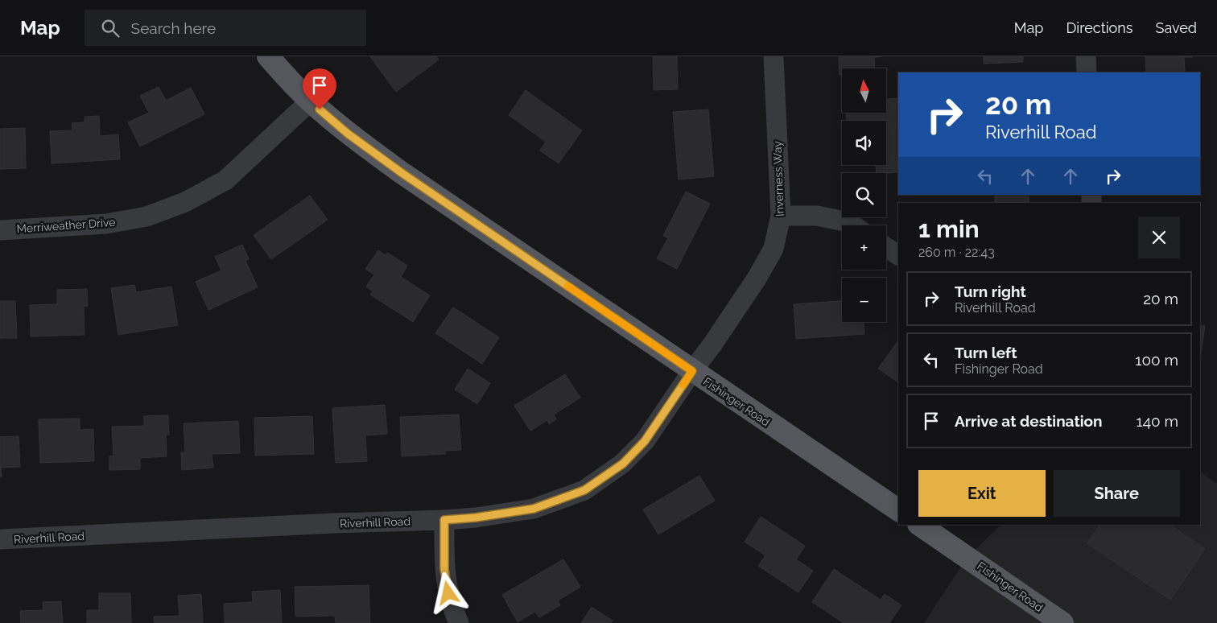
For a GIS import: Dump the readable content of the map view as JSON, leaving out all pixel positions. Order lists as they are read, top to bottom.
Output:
{
  "streets": {
    "main road": ["Fishinger Road"],
    "street": ["Inverness Way", "Merriweather Drive", "Riverhill Road"]
  },
  "crossings": [
    ["Inverness Way", "Fishinger Road"],
    ["Inverness Way", "Riverhill Road"],
    ["Merriweather Drive", "Fishinger Road"],
    ["Fishinger Road", "Riverhill Road"]
  ],
  "north": "top",
  "page": {
    "header": "Map",
    "search": "Search here",
    "nav": ["Map", "Directions", "Saved"],
    "map_buttons": ["+", "−"],
    "turn": ["20 m", "Riverhill Road"],
    "heading": ["1 min", "260 m · 22:43"],
    "list": [
      {
        "name": "Turn right",
        "note": "Riverhill Road",
        "value": "20 m"
      },
      {
        "name": "Turn left",
        "note": "Fishinger Road",
        "value": "100 m"
      },
      {
        "name": "Arrive at destination",
        "value": "140 m"
      }
    ],
    "buttons": ["Exit", "Share"]
  }
}
